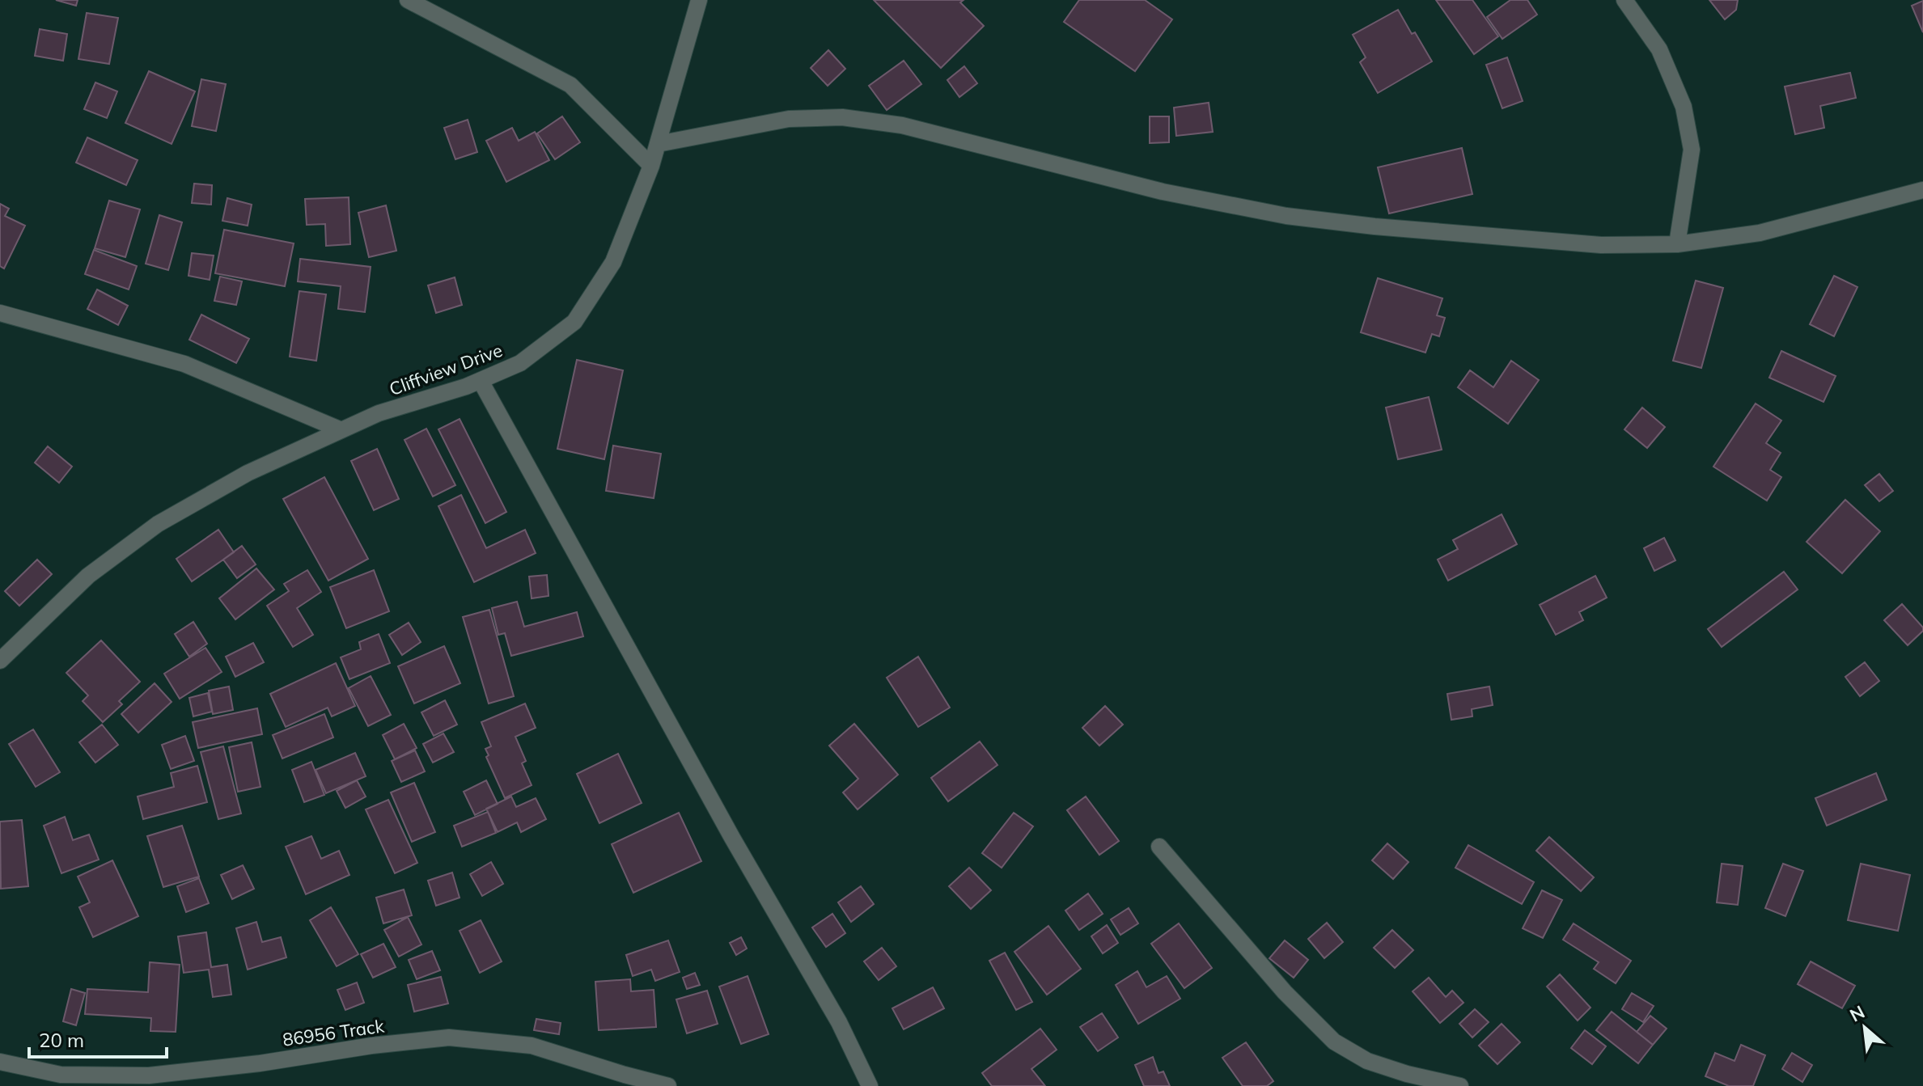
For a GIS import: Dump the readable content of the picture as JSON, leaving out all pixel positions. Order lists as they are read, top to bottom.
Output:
{
  "streets": {
    "street": ["Cliffview Drive", "86956 Track"]
  },
  "scale_bar": "20 m",
  "north": "top left"
}
